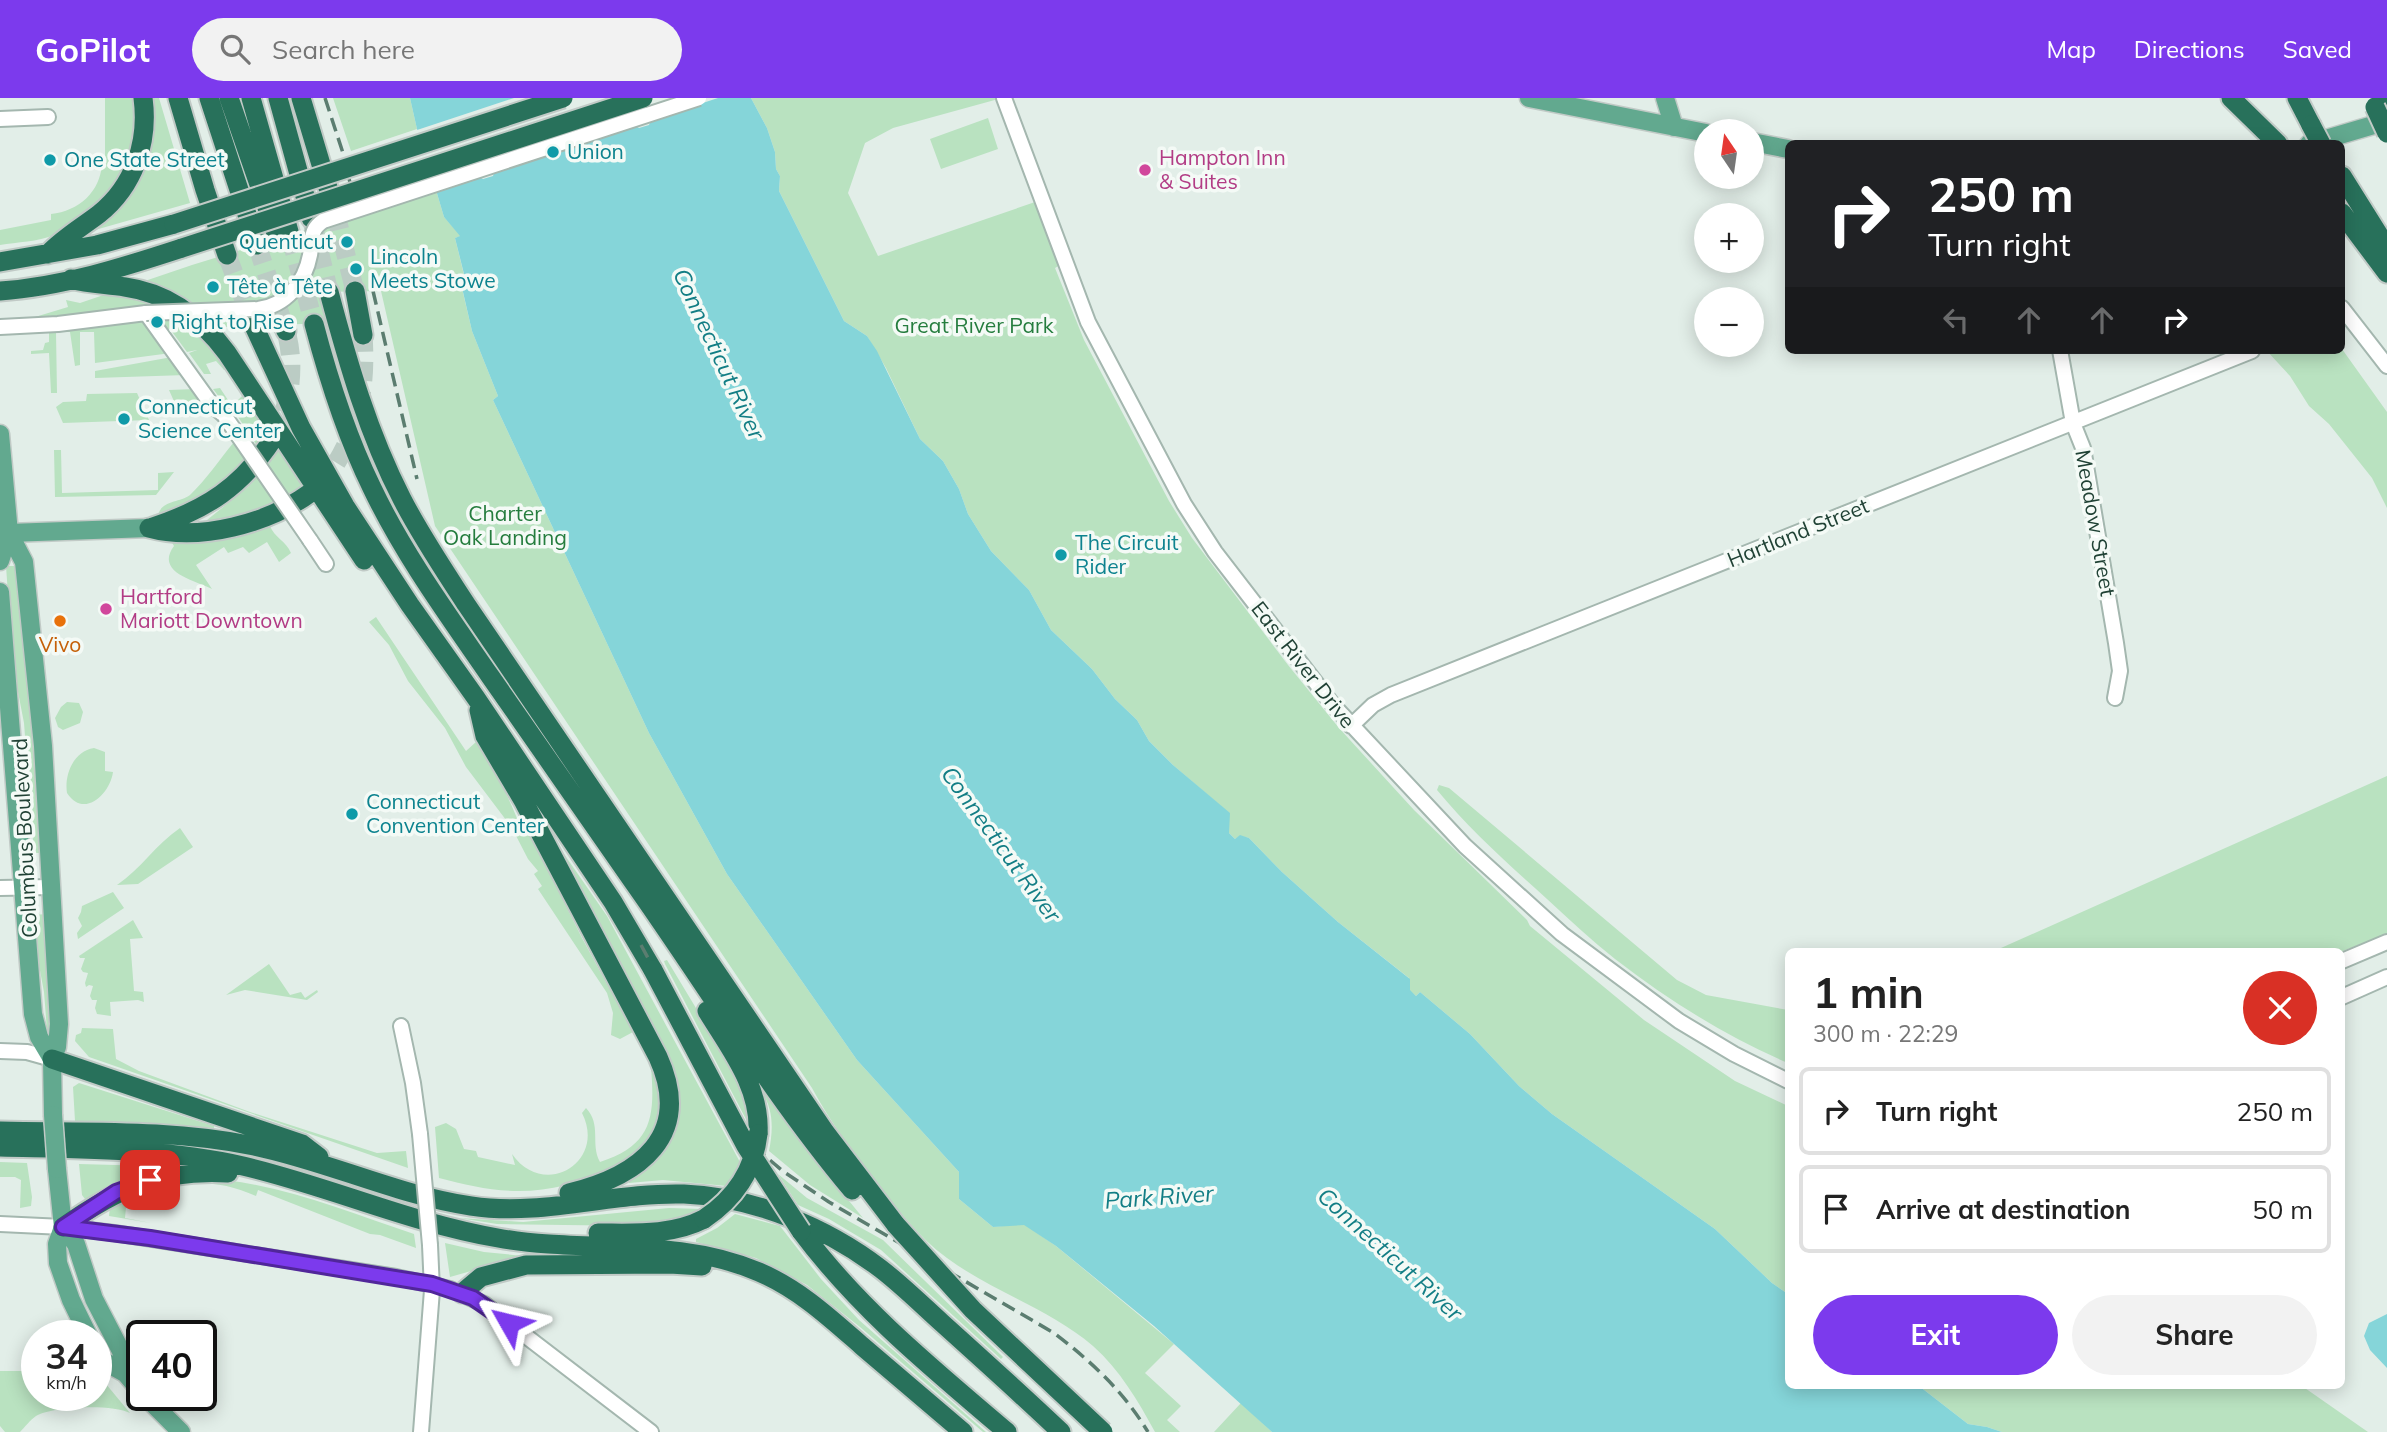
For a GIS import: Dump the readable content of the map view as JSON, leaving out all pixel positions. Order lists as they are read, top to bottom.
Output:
{
  "streets": {
    "main road": ["Columbus Boulevard"],
    "street": ["Meadow Street", "Hartland Street", "East River Drive"]
  },
  "crossings": [
    ["Meadow Street", "Hartland Street"],
    ["Hartland Street", "East River Drive"]
  ],
  "water": ["Connecticut River", "Park River"],
  "parks": ["Great River Park", "Charter Oak Landing"],
  "places": [
    "Union",
    "One State Street",
    "Hampton Inn & Suites",
    "Quenticut",
    "Lincoln Meets Stowe",
    "Tête à Tête",
    "Right to Rise",
    "Connecticut Science Center",
    "The Circuit Rider",
    "Hartford Mariott Downtown",
    "Vivo",
    "Connecticut Convention Center"
  ],
  "north": "top",
  "page": {
    "header": "GoPilot",
    "search": "Search here",
    "nav": ["Map", "Directions", "Saved"],
    "map_buttons": ["+", "−"],
    "turn": ["250 m", "Turn right"],
    "heading": ["1 min", "300 m · 22:29"],
    "list": [
      {
        "name": "Turn right",
        "value": "250 m"
      },
      {
        "name": "Arrive at destination",
        "value": "50 m"
      }
    ],
    "buttons": ["Exit", "Share"],
    "speed": "34 km/h",
    "limit": "40"
  }
}
